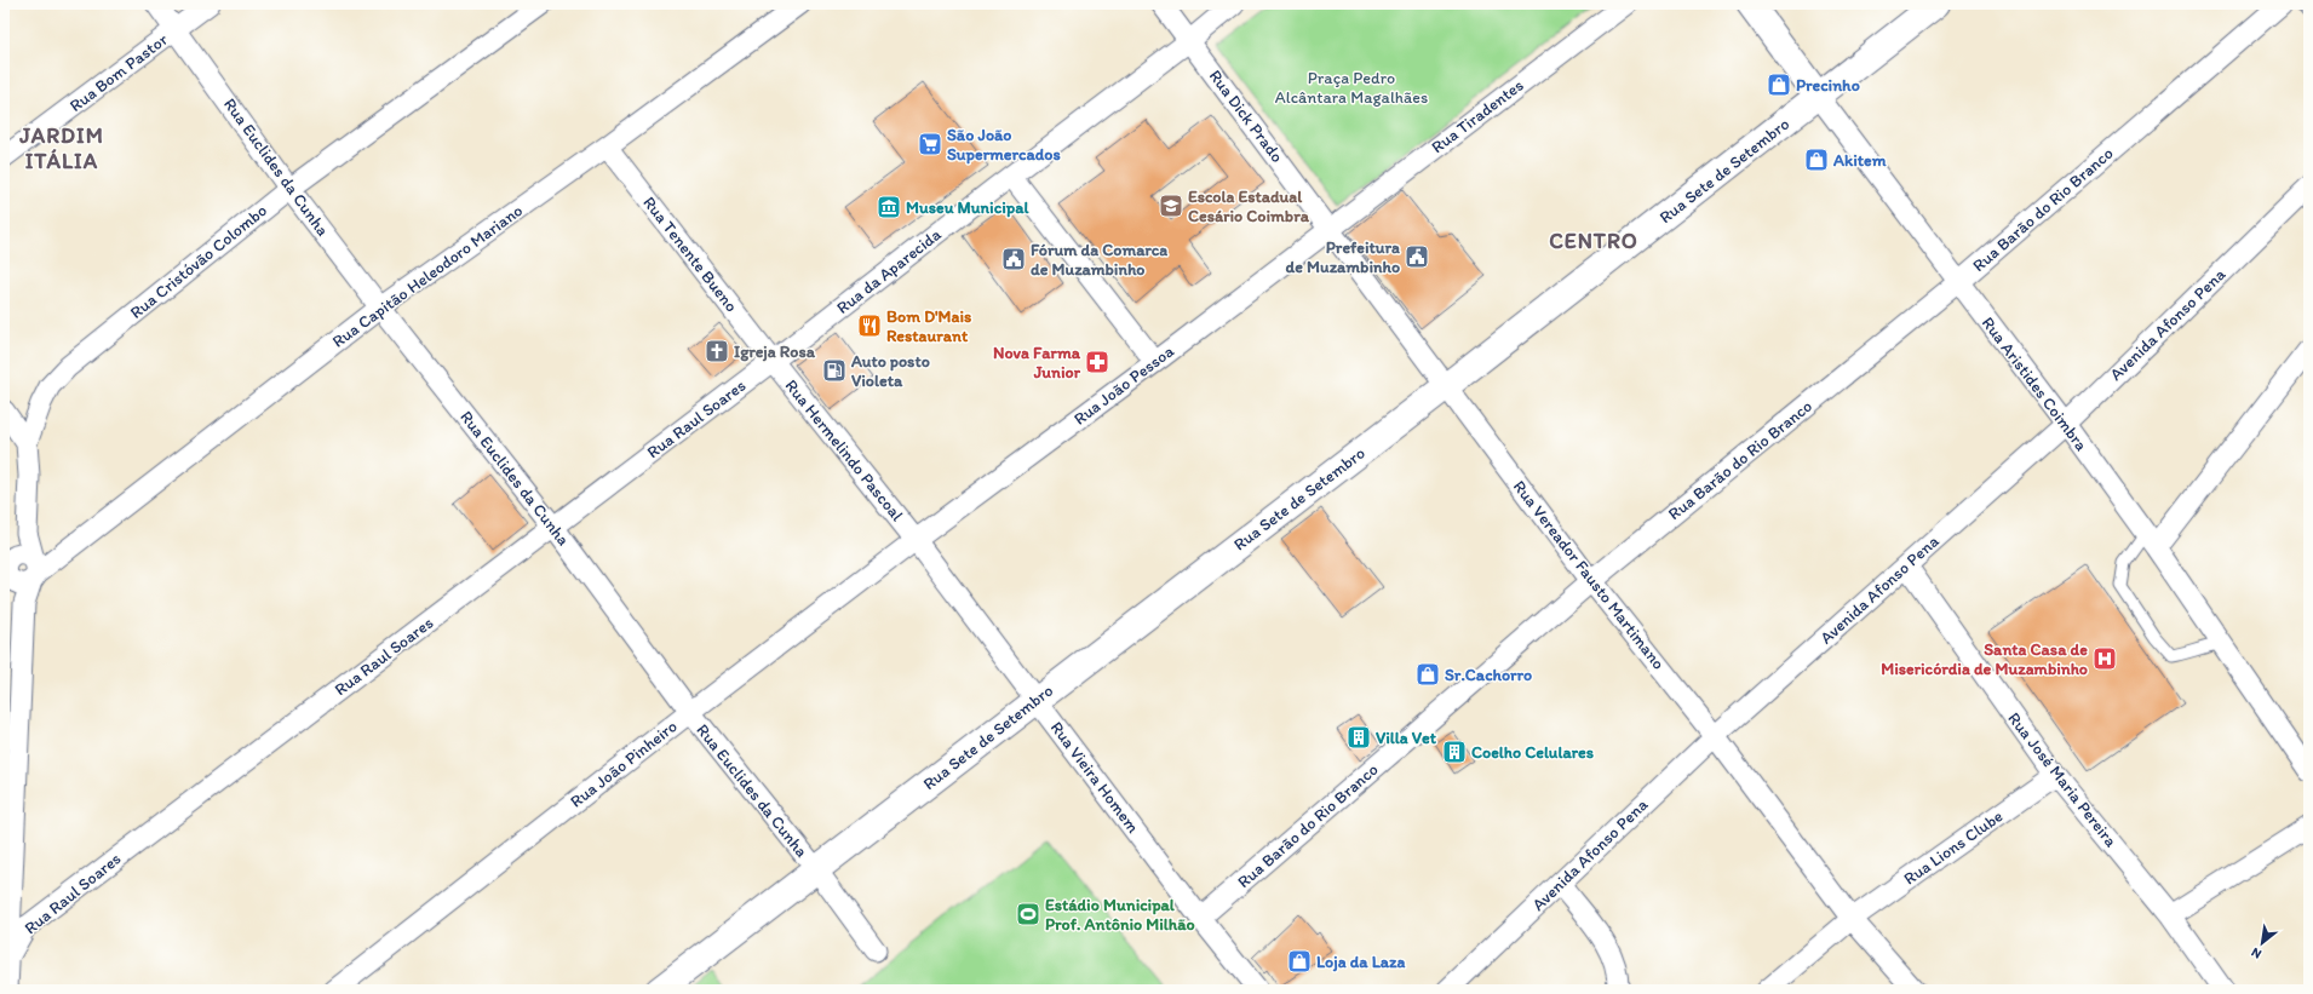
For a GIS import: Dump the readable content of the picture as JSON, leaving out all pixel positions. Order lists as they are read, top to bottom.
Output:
{
  "streets": {
    "main road": ["Rua Sete de Setembro", "Rua Aristides Coimbra"],
    "street": [
      "Rua Bom Pastor",
      "Rua Dick Prado",
      "Rua Tiradentes",
      "Rua Euclides da Cunha",
      "Rua Barão do Rio Branco",
      "Rua Tenente Bueno",
      "Rua Cristóvão Colombo",
      "Rua da Aparecida",
      "Rua Capitão Heleodoro Mariano",
      "Avenida Afonso Pena",
      "Rua João Pessoa",
      "Rua Raul Soares",
      "Rua Hermelindo Pascoal",
      "Rua Vereador Fausto Martimano",
      "Rua João Pinheiro",
      "Rua Vieira Homem",
      "Rua José Maria Pereira",
      "Rua Lions Clube"
    ]
  },
  "crossings": [
    ["Rua Bom Pastor", "Rua Euclides da Cunha"],
    ["Rua Dick Prado", "Rua Tiradentes"],
    ["Rua Dick Prado", "Rua da Aparecida"],
    ["Rua Dick Prado", "Rua João Pessoa"],
    ["Rua Dick Prado", "Rua Vereador Fausto Martimano"],
    ["Rua Tiradentes", "Rua João Pessoa"],
    ["Rua Tiradentes", "Rua Vereador Fausto Martimano"],
    ["Rua Euclides da Cunha", "Rua Sete de Setembro"],
    ["Rua Euclides da Cunha", "Rua Cristóvão Colombo"],
    ["Rua Euclides da Cunha", "Rua Capitão Heleodoro Mariano"],
    ["Rua Euclides da Cunha", "Rua Raul Soares"],
    ["Rua Euclides da Cunha", "Rua João Pinheiro"],
    ["Rua Sete de Setembro", "Rua Aristides Coimbra"],
    ["Rua Sete de Setembro", "Rua Vereador Fausto Martimano"],
    ["Rua Sete de Setembro", "Rua Vieira Homem"],
    ["Rua Barão do Rio Branco", "Rua Aristides Coimbra"],
    ["Rua Barão do Rio Branco", "Rua Vereador Fausto Martimano"],
    ["Rua Barão do Rio Branco", "Rua Vieira Homem"],
    ["Rua Tenente Bueno", "Rua da Aparecida"],
    ["Rua Tenente Bueno", "Rua Capitão Heleodoro Mariano"],
    ["Rua Tenente Bueno", "Rua Raul Soares"],
    ["Rua Tenente Bueno", "Rua Hermelindo Pascoal"],
    ["Rua da Aparecida", "Rua Raul Soares"],
    ["Rua da Aparecida", "Rua Hermelindo Pascoal"],
    ["Avenida Afonso Pena", "Rua Aristides Coimbra"],
    ["Avenida Afonso Pena", "Rua Vereador Fausto Martimano"],
    ["Avenida Afonso Pena", "Rua José Maria Pereira"],
    ["Rua João Pessoa", "Rua Hermelindo Pascoal"],
    ["Rua João Pessoa", "Rua Vereador Fausto Martimano"],
    ["Rua João Pessoa", "Rua João Pinheiro"],
    ["Rua João Pessoa", "Rua Vieira Homem"],
    ["Rua Raul Soares", "Rua Hermelindo Pascoal"],
    ["Rua Hermelindo Pascoal", "Rua João Pinheiro"],
    ["Rua Hermelindo Pascoal", "Rua Vieira Homem"],
    ["Rua Vereador Fausto Martimano", "Rua Lions Clube"],
    ["Rua João Pinheiro", "Rua Vieira Homem"],
    ["Rua José Maria Pereira", "Rua Lions Clube"]
  ],
  "districts": ["JARDIM ITÁLIA", "CENTRO"],
  "parks": ["Praça Pedro Alcântara Magalhães"],
  "places": {
    "shop": [
      "Precinho",
      "Akitem",
      "Sr.Cachorro",
      "Loja da Laza"
    ],
    "supermarket": ["São João Supermercados"],
    "school or university": ["Escola Estadual Cesário Coimbra"],
    "museum": ["Museu Municipal"],
    "public building": ["Prefeitura de Muzambinho", "Fórum da Comarca de Muzambinho"],
    "restaurant": ["Bom D'Mais Restaurant"],
    "church": ["Igreja Rosa"],
    "pharmacy": ["Nova Farma Junior"],
    "fuel station": ["Auto posto Violeta"],
    "hospital": ["Santa Casa de Misericórdia de Muzambinho"],
    "building": ["Villa Vet", "Coelho Celulares"],
    "sports": ["Estádio Municipal Prof. Antônio Milhão"]
  },
  "north": "bottom left"
}
